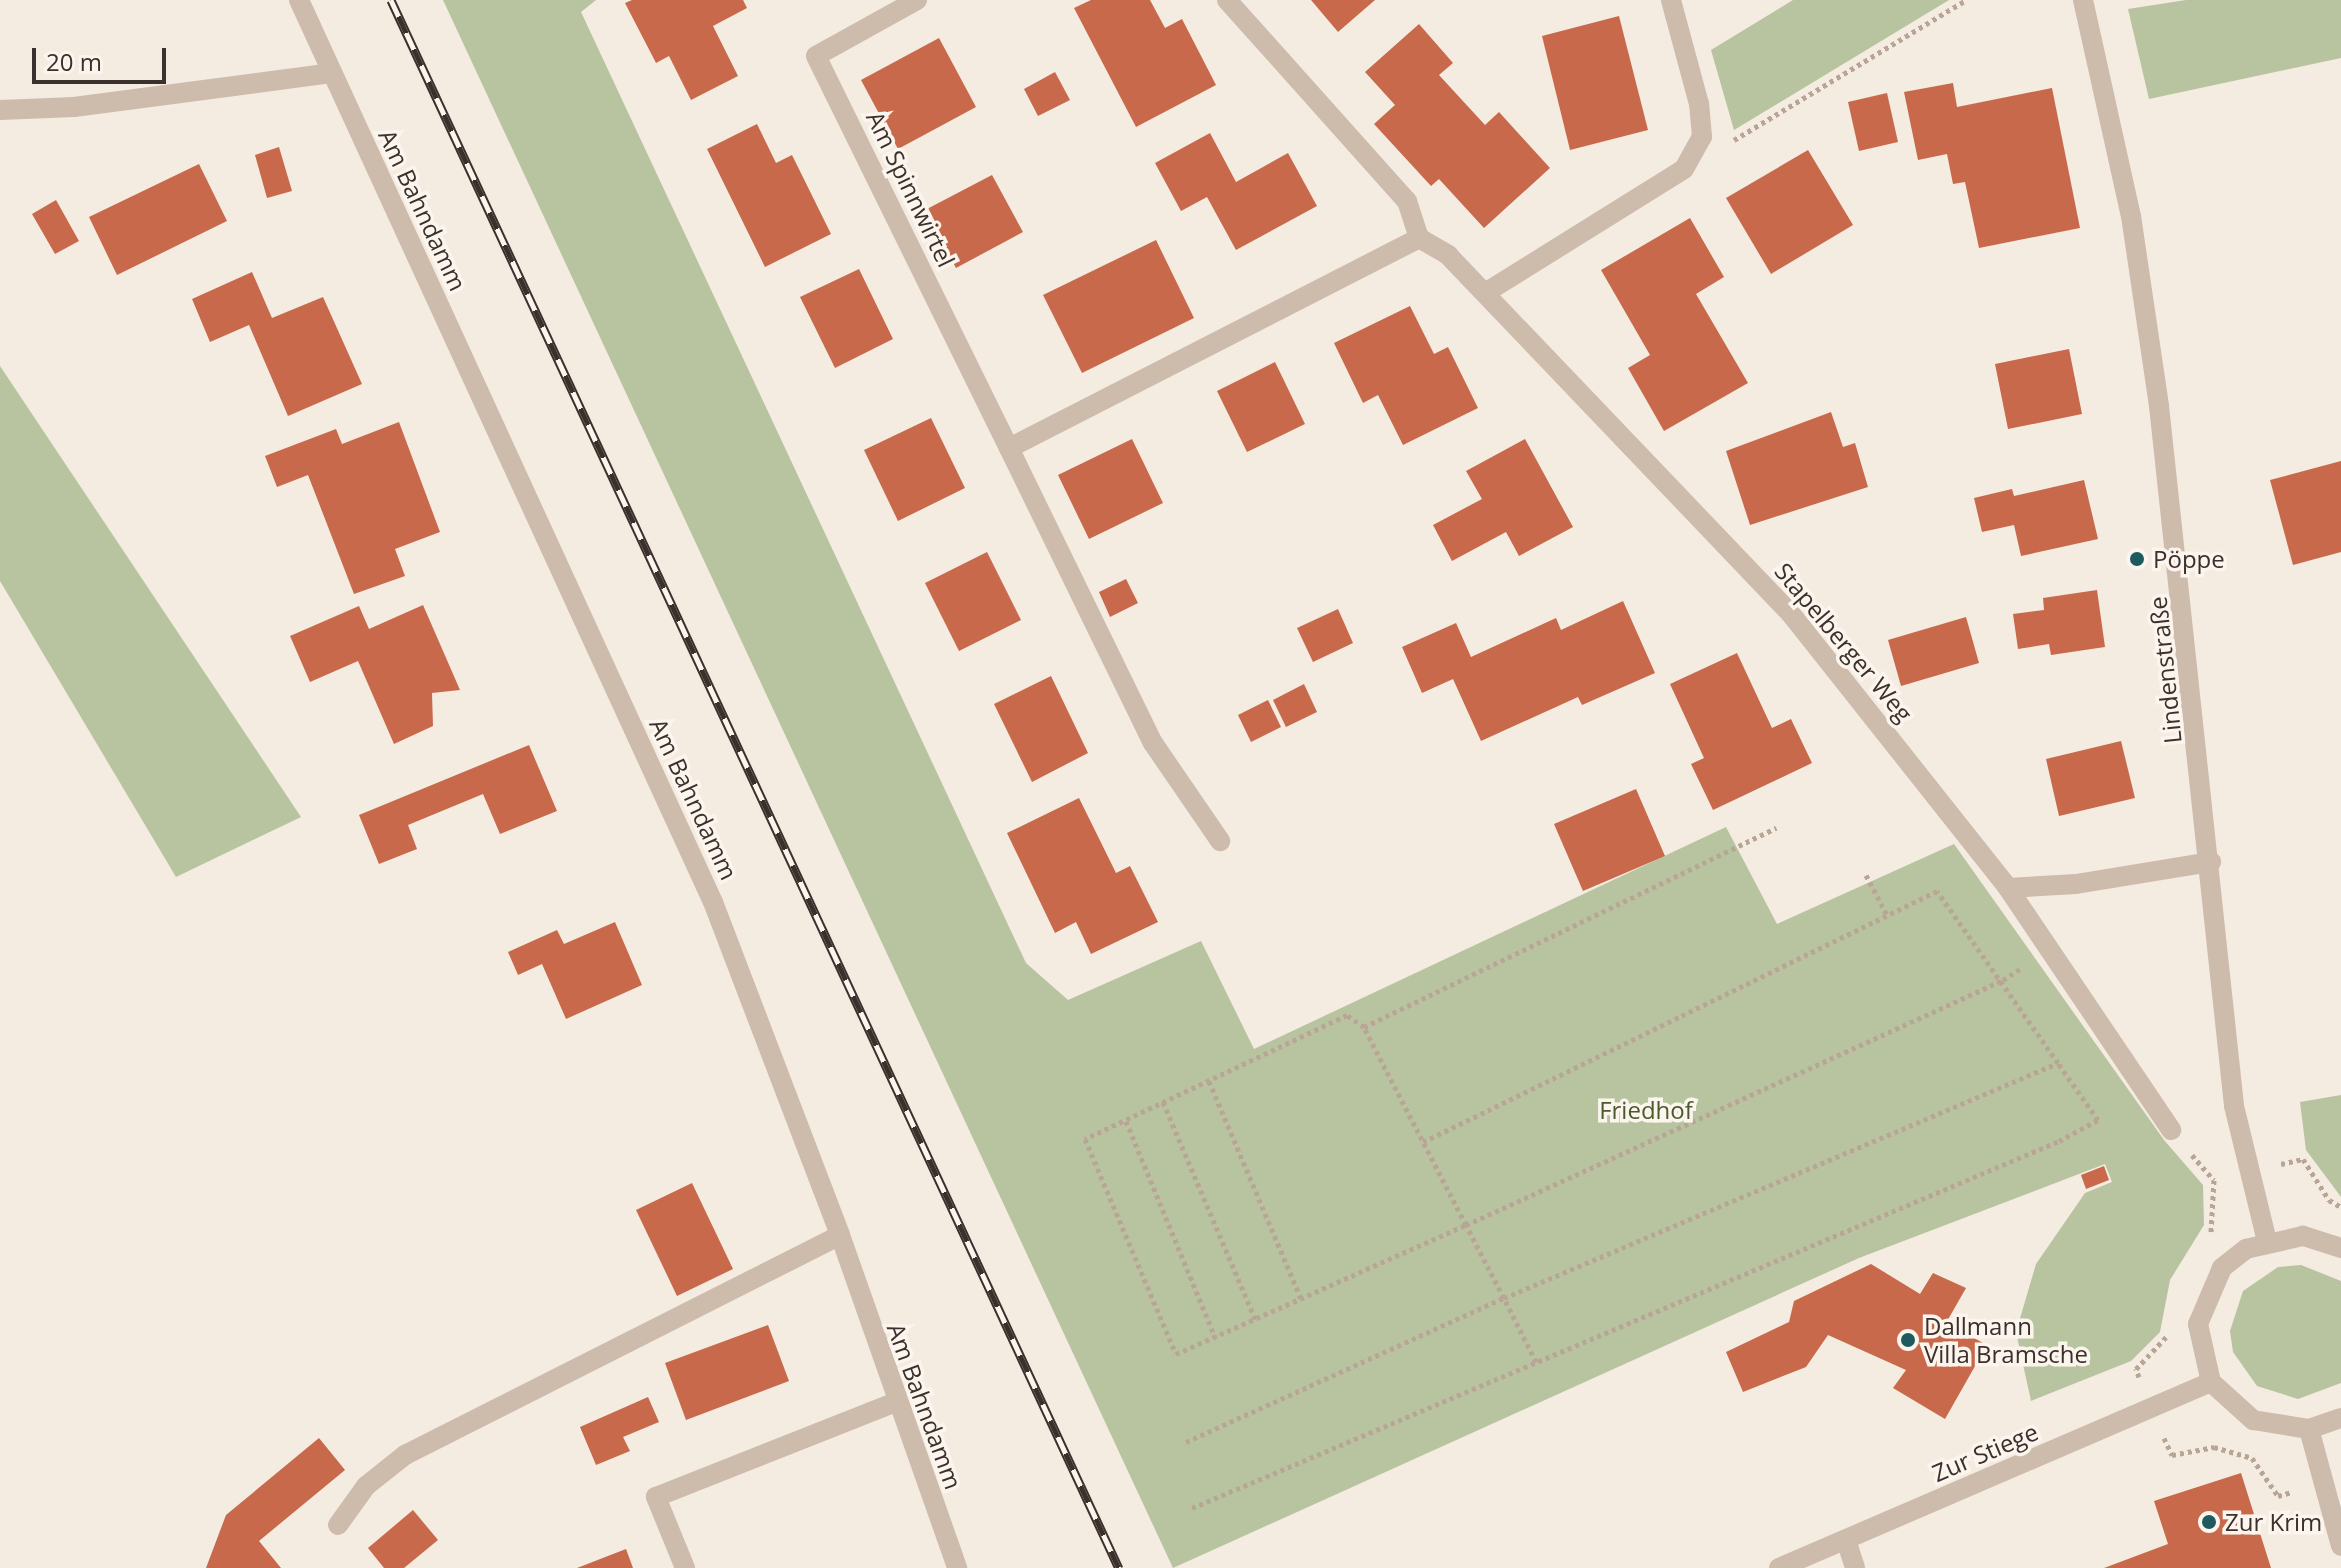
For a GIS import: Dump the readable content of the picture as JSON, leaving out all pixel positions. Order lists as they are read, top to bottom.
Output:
{
  "streets": {
    "street": [
      "Am Spinnwirtel",
      "Am Bahndamm",
      "Stapelberger Weg",
      "Lindenstraße",
      "Zur Stiege"
    ]
  },
  "parks": ["Friedhof"],
  "places": ["Pöppe", "Dallmann Villa Bramsche", "Zur Krim"],
  "scale_bar": "20 m"
}
